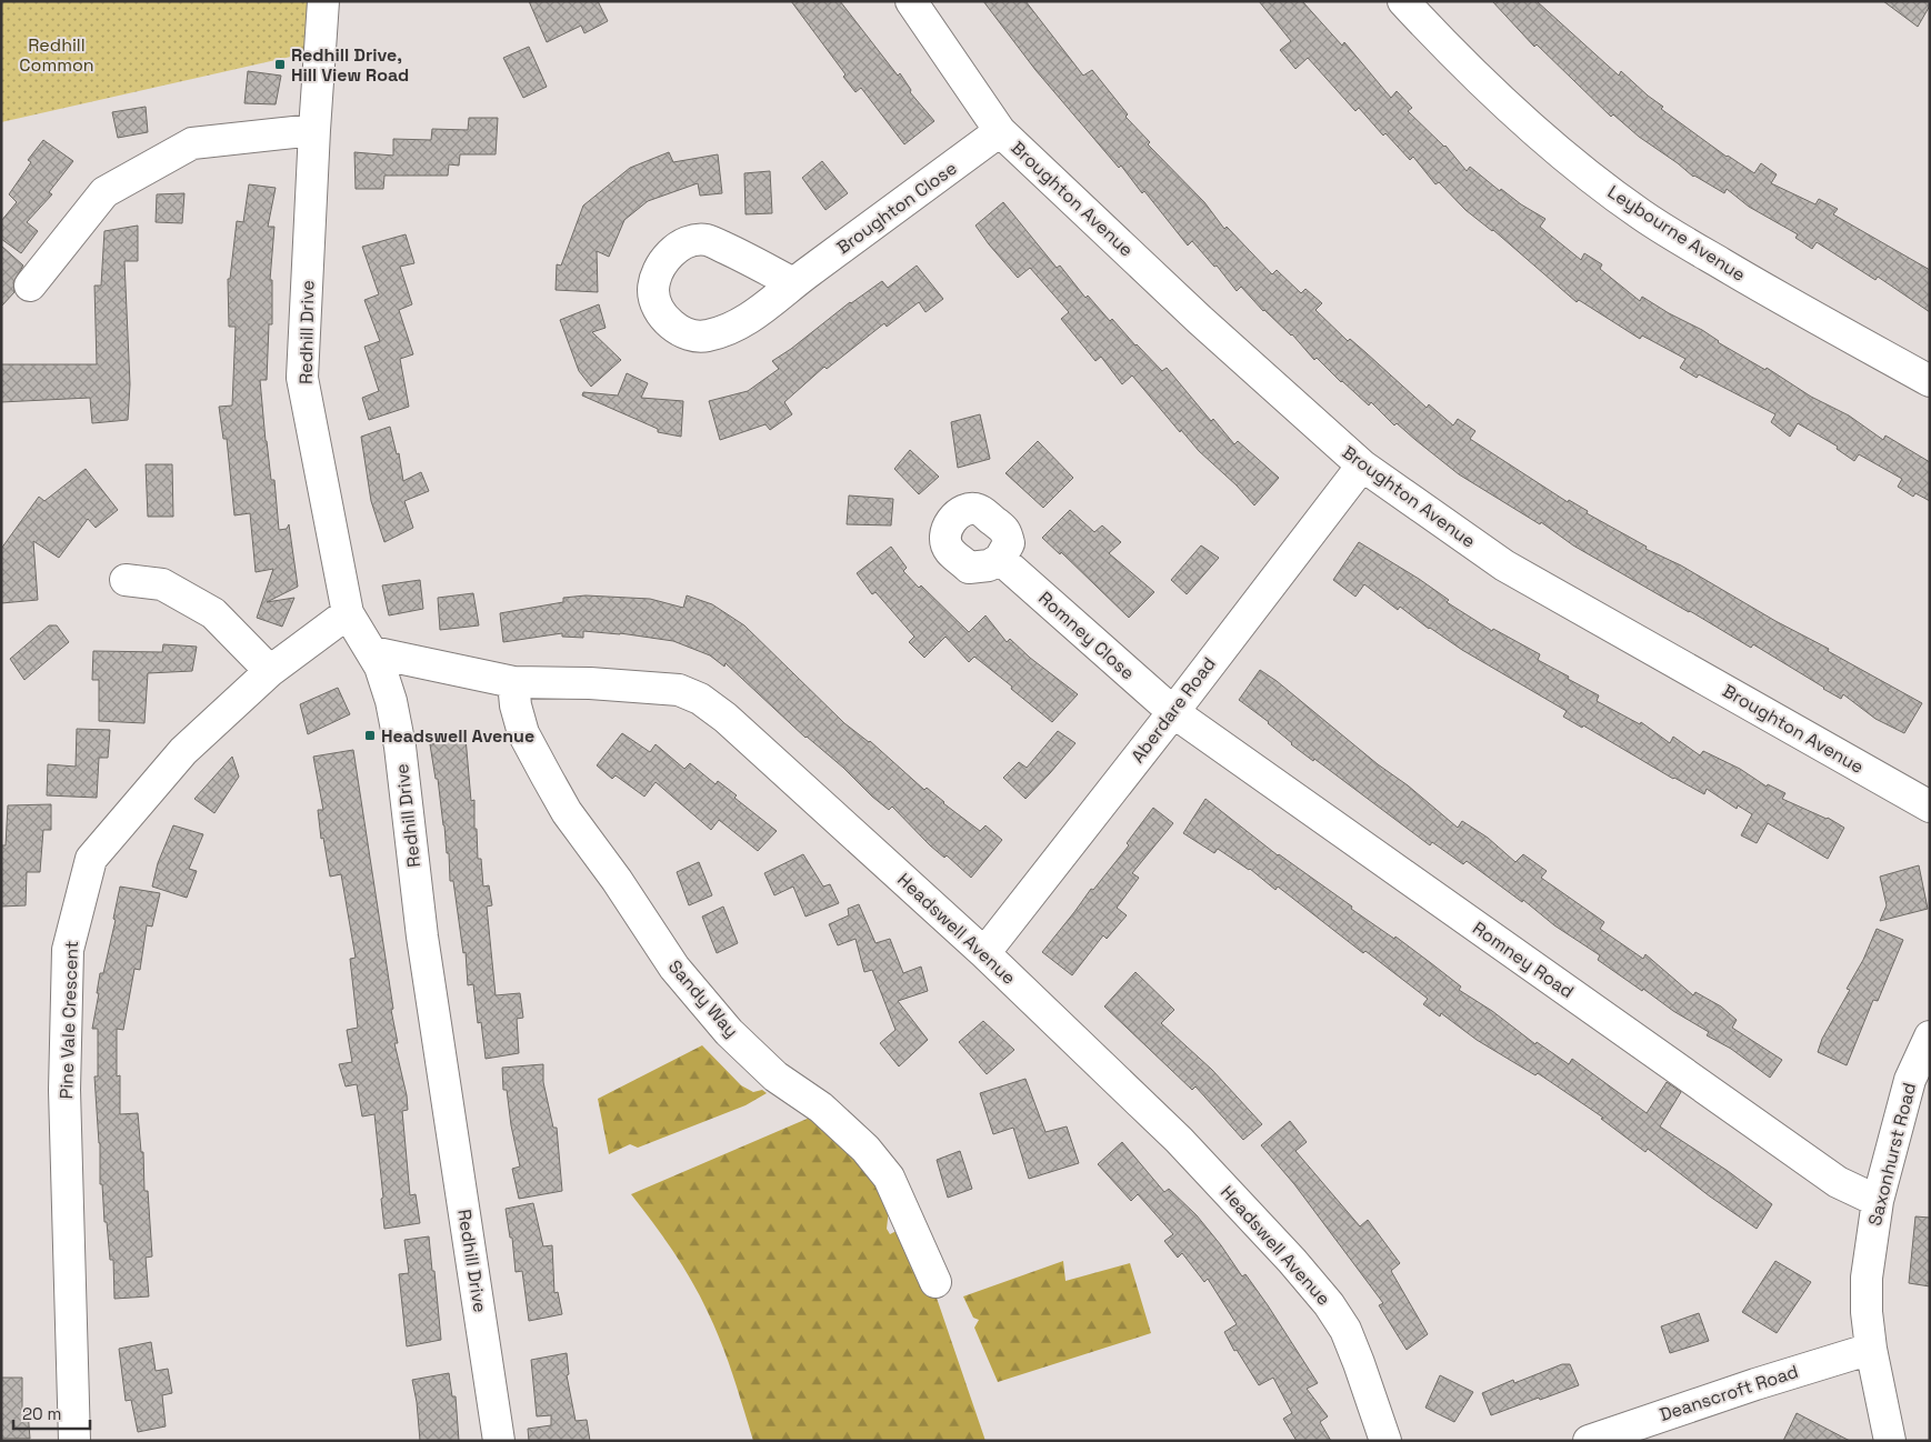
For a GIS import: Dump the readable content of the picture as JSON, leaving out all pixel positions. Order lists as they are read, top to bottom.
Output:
{
  "streets": {
    "street": [
      "Broughton Avenue",
      "Broughton Close",
      "Leybourne Avenue",
      "Redhill Drive",
      "Romney Close",
      "Aberdare Road",
      "Headswell Avenue",
      "Romney Road",
      "Sandy Way",
      "Pine Vale Crescent",
      "Saxonhurst Road",
      "Deanscroft Road"
    ]
  },
  "crossings": [
    ["Broughton Avenue", "Broughton Close"],
    ["Broughton Avenue", "Aberdare Road"],
    ["Redhill Drive", "Headswell Avenue"],
    ["Redhill Drive", "Pine Vale Crescent"],
    ["Romney Close", "Aberdare Road"],
    ["Romney Close", "Romney Road"],
    ["Aberdare Road", "Headswell Avenue"],
    ["Aberdare Road", "Romney Road"],
    ["Headswell Avenue", "Sandy Way"],
    ["Romney Road", "Saxonhurst Road"],
    ["Saxonhurst Road", "Deanscroft Road"]
  ],
  "parks": ["Redhill Common"],
  "places": {
    "transit": ["Redhill Drive, Hill View Road", "Headswell Avenue"]
  },
  "scale_bar": "20 m"
}
